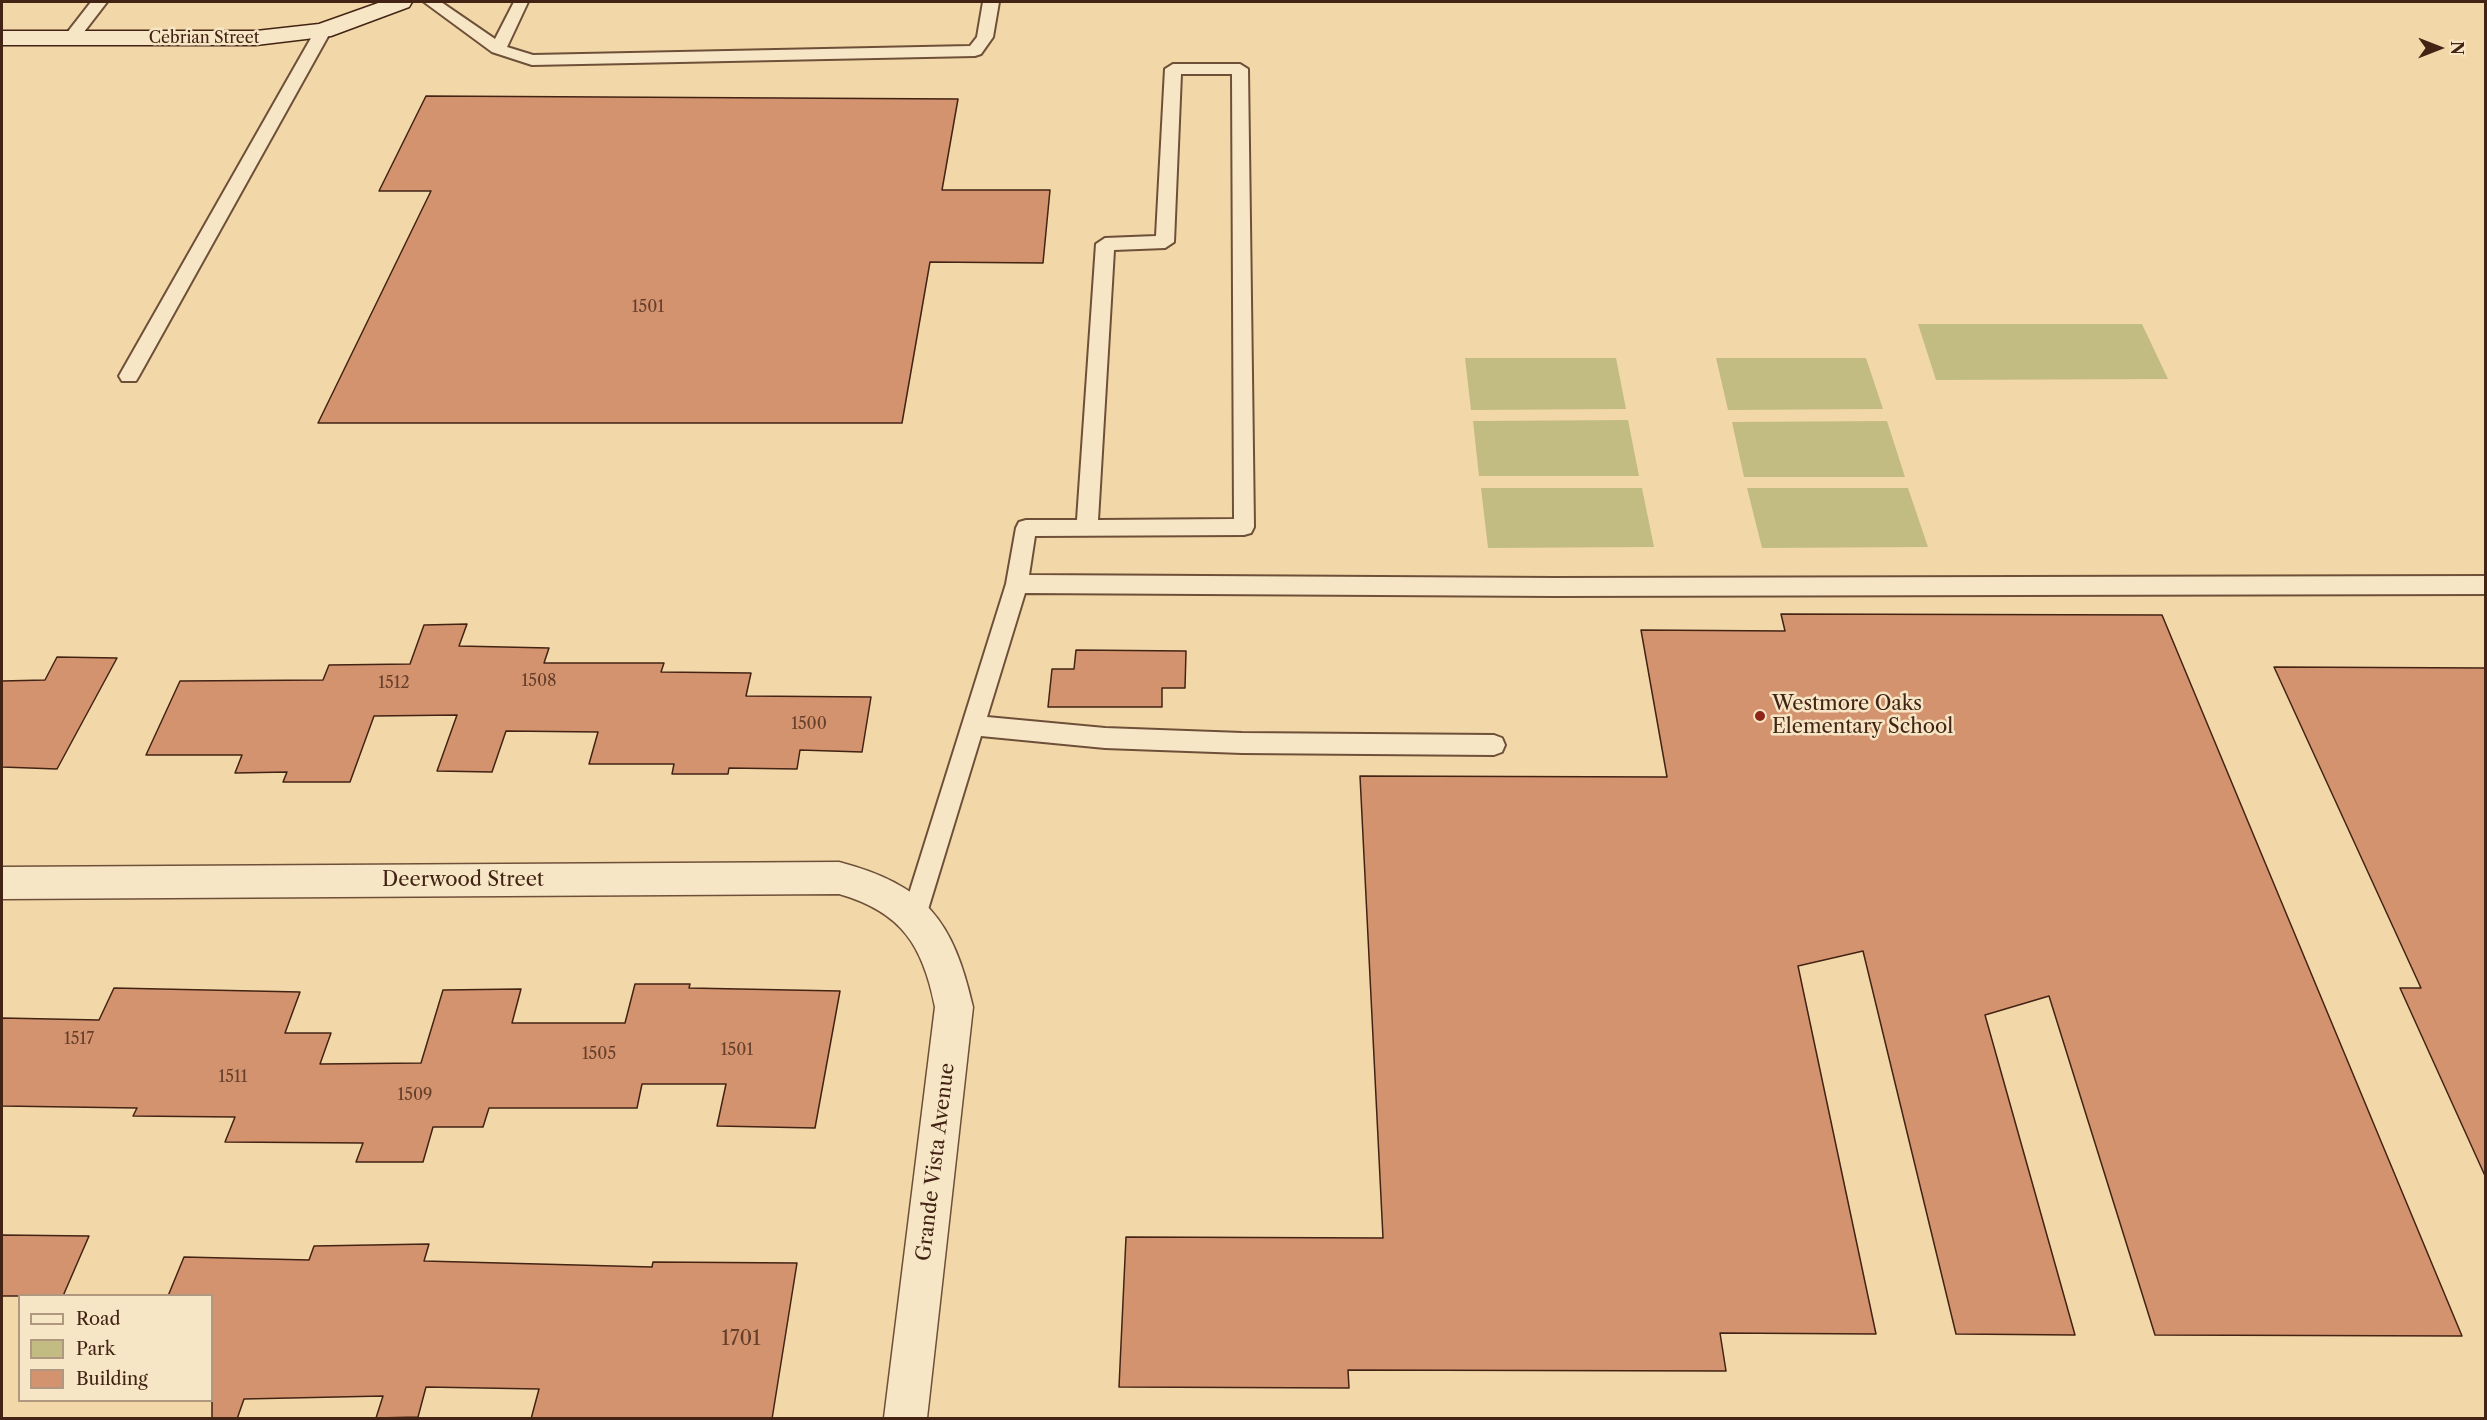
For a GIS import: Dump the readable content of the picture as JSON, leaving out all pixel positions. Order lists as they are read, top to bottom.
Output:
{
  "streets": {
    "street": ["Cebrian Street", "Deerwood Street", "Grande Vista Avenue"]
  },
  "crossings": [
    ["Deerwood Street", "Grande Vista Avenue"]
  ],
  "places": ["Westmore Oaks Elementary School"],
  "house_numbers": [
    "1501",
    "1508",
    "1512",
    "1500",
    "1517",
    "1501",
    "1505",
    "1511",
    "1509",
    "1701"
  ],
  "legend": ["Road", "Park", "Building"],
  "north": "right"
}
